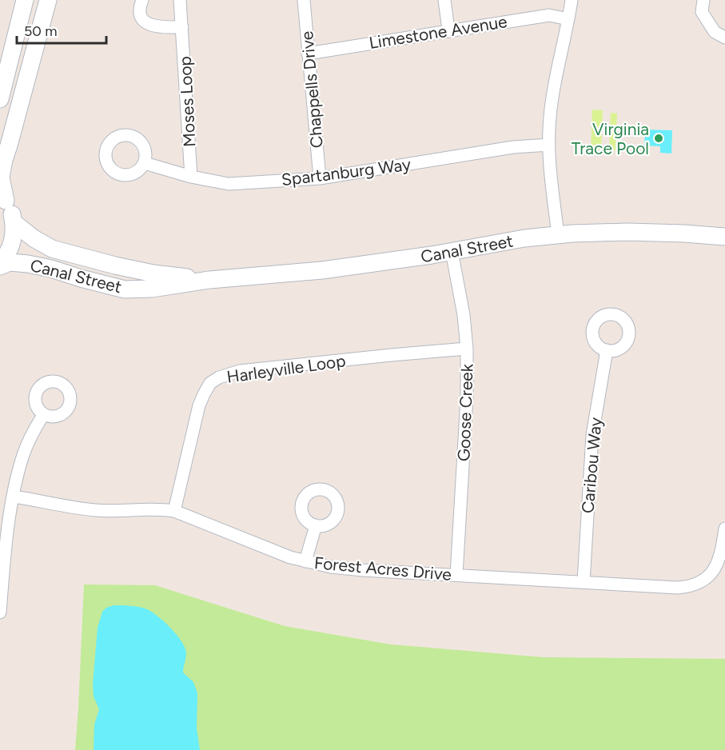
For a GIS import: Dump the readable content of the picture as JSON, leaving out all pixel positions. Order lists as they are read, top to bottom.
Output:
{
  "streets": {
    "street": [
      "Limestone Avenue",
      "Chappells Drive",
      "Moses Loop",
      "Spartanburg Way",
      "Canal Street",
      "Harleyville Loop",
      "Goose Creek",
      "Caribou Way",
      "Forest Acres Drive"
    ]
  },
  "crossings": [
    ["Limestone Avenue", "Chappells Drive"],
    ["Chappells Drive", "Spartanburg Way"],
    ["Moses Loop", "Spartanburg Way"],
    ["Canal Street", "Goose Creek"],
    ["Harleyville Loop", "Goose Creek"],
    ["Harleyville Loop", "Forest Acres Drive"],
    ["Goose Creek", "Forest Acres Drive"],
    ["Caribou Way", "Forest Acres Drive"]
  ],
  "places": ["Virginia Trace Pool"],
  "scale_bar": "50 m"
}
